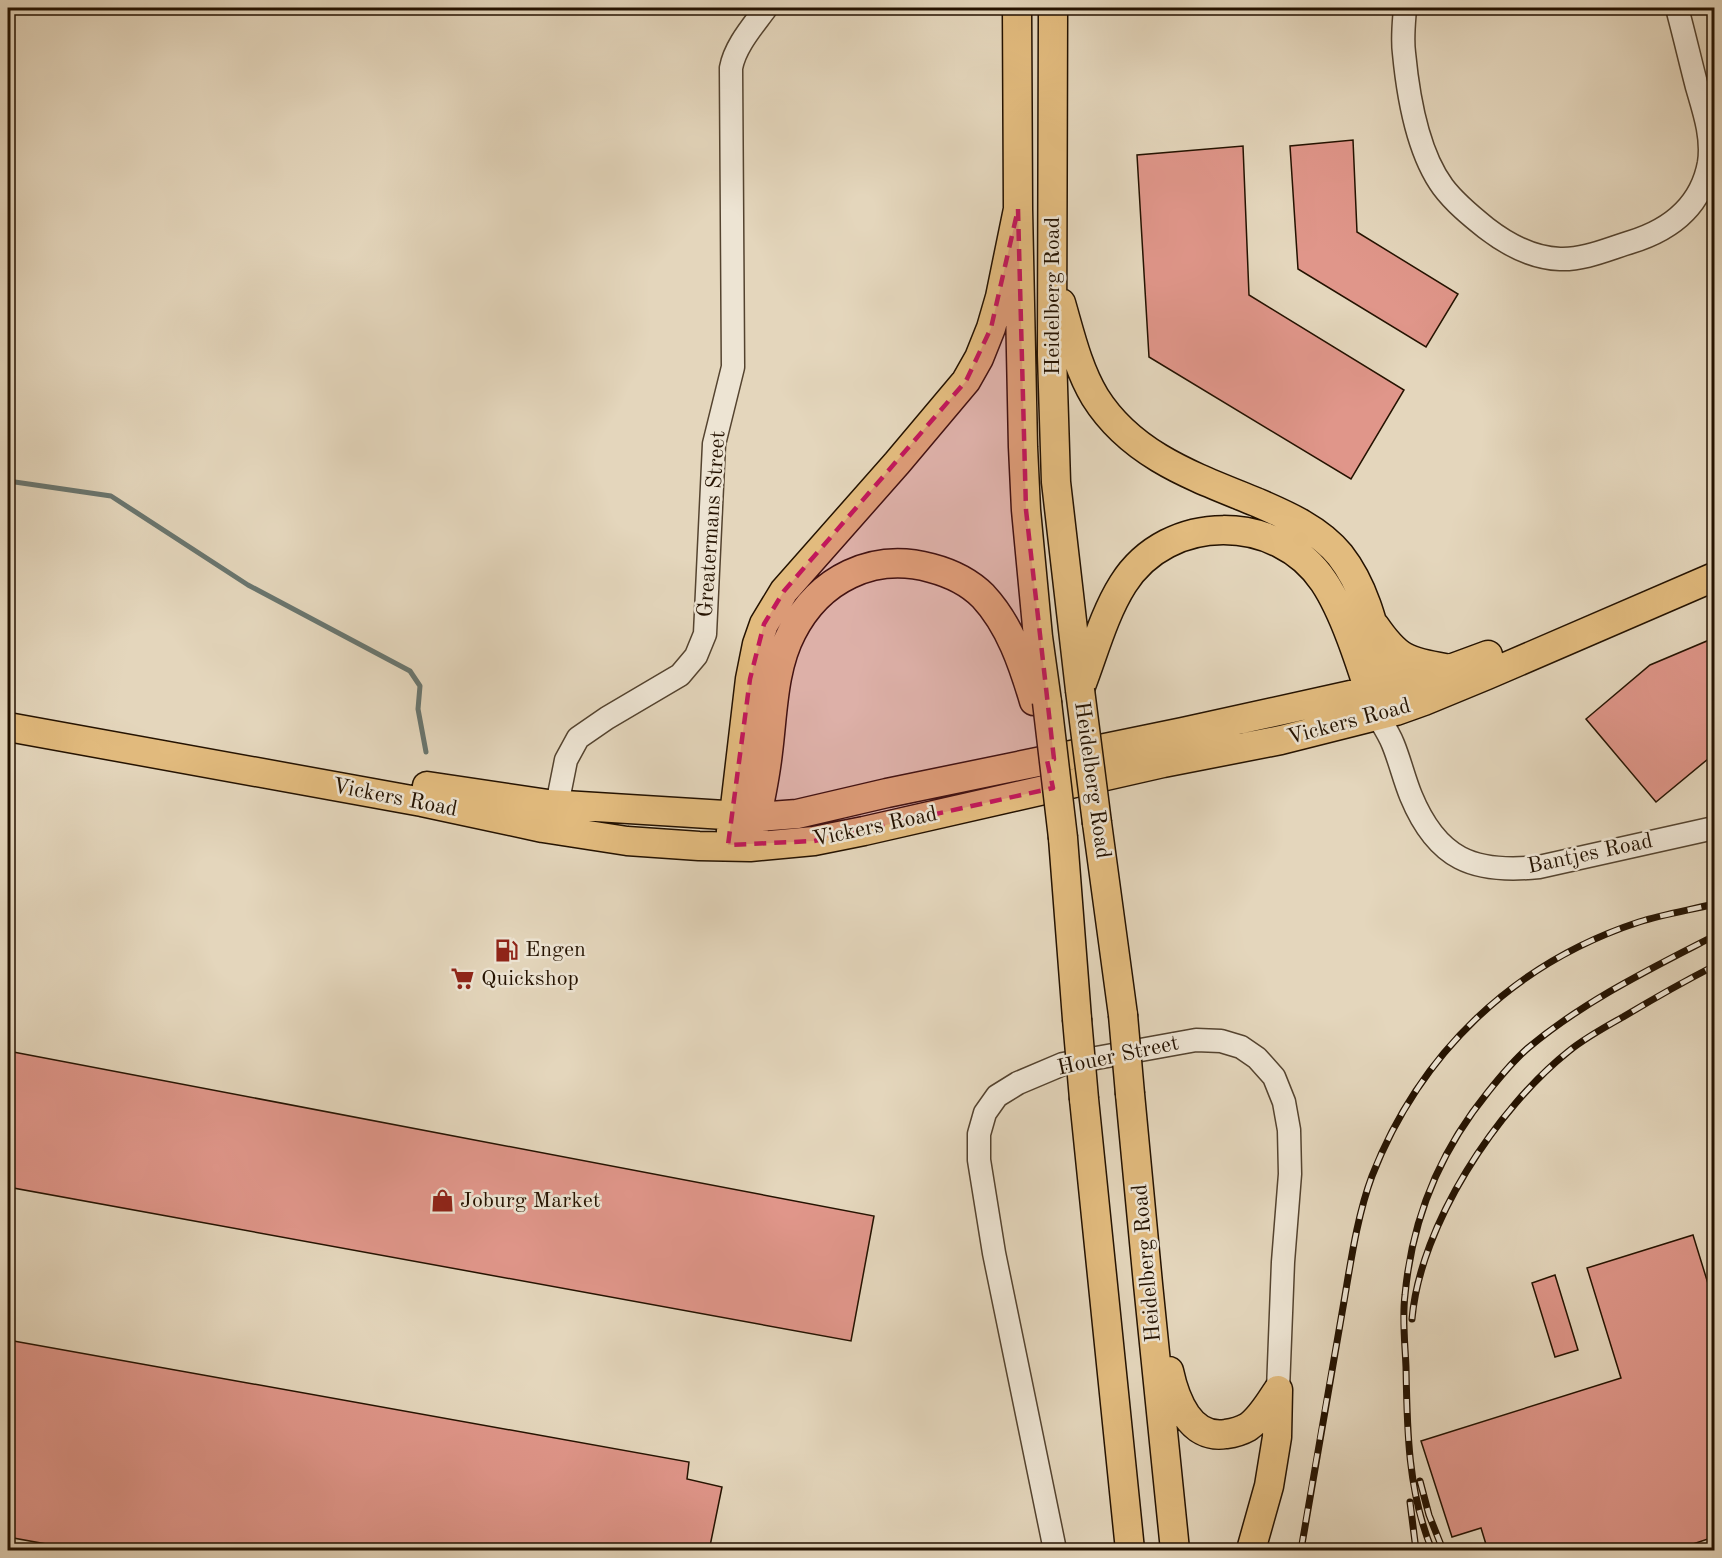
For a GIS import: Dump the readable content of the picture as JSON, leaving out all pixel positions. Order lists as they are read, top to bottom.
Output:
{
  "streets": {
    "main road": ["Heidelberg Road", "Vickers Road"],
    "street": ["Greatermans Street", "Bantjes Road", "Houer Street"]
  },
  "crossings": [
    ["Greatermans Street", "Vickers Road"],
    ["Vickers Road", "Bantjes Road"]
  ],
  "places": {
    "fuel station": ["Engen"],
    "supermarket": ["Quickshop"],
    "shop": ["Joburg Market"]
  }
}
